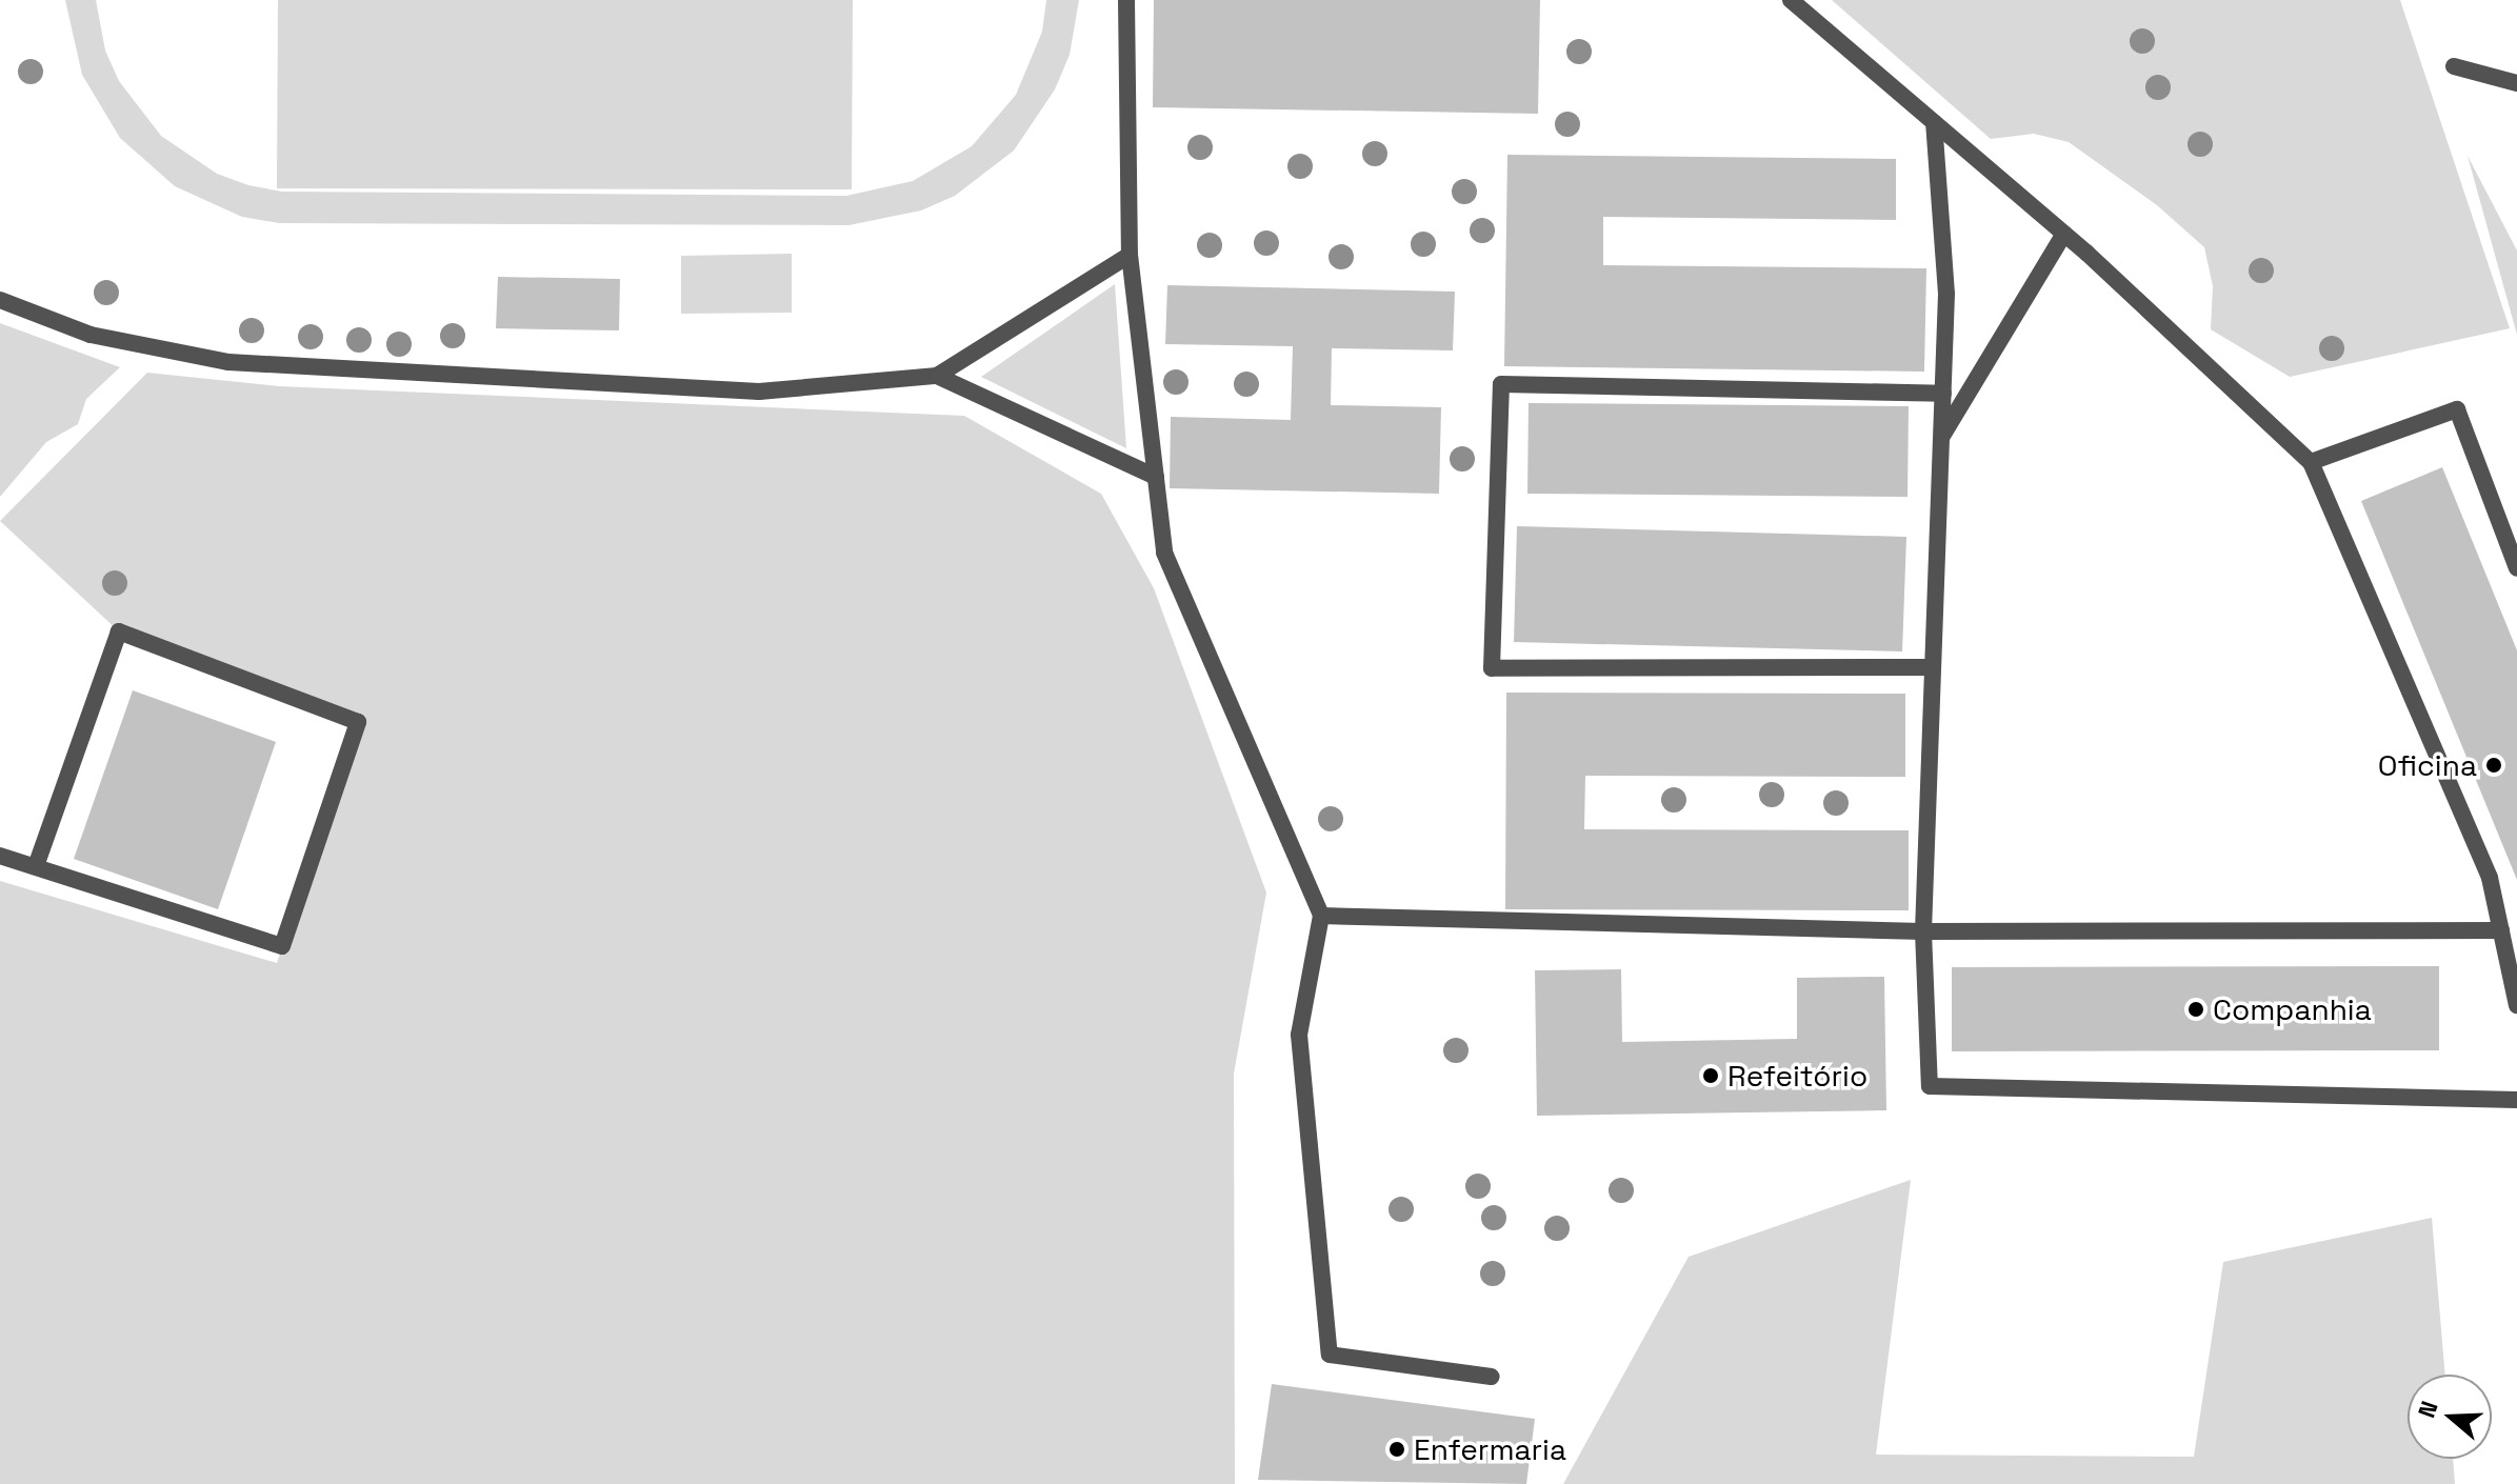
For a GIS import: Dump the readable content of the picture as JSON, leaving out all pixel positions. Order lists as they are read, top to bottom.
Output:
{
  "places": [
    "Oficina",
    "Companhia",
    "Refeitório",
    "Enfermaria"
  ],
  "north": "left"
}
